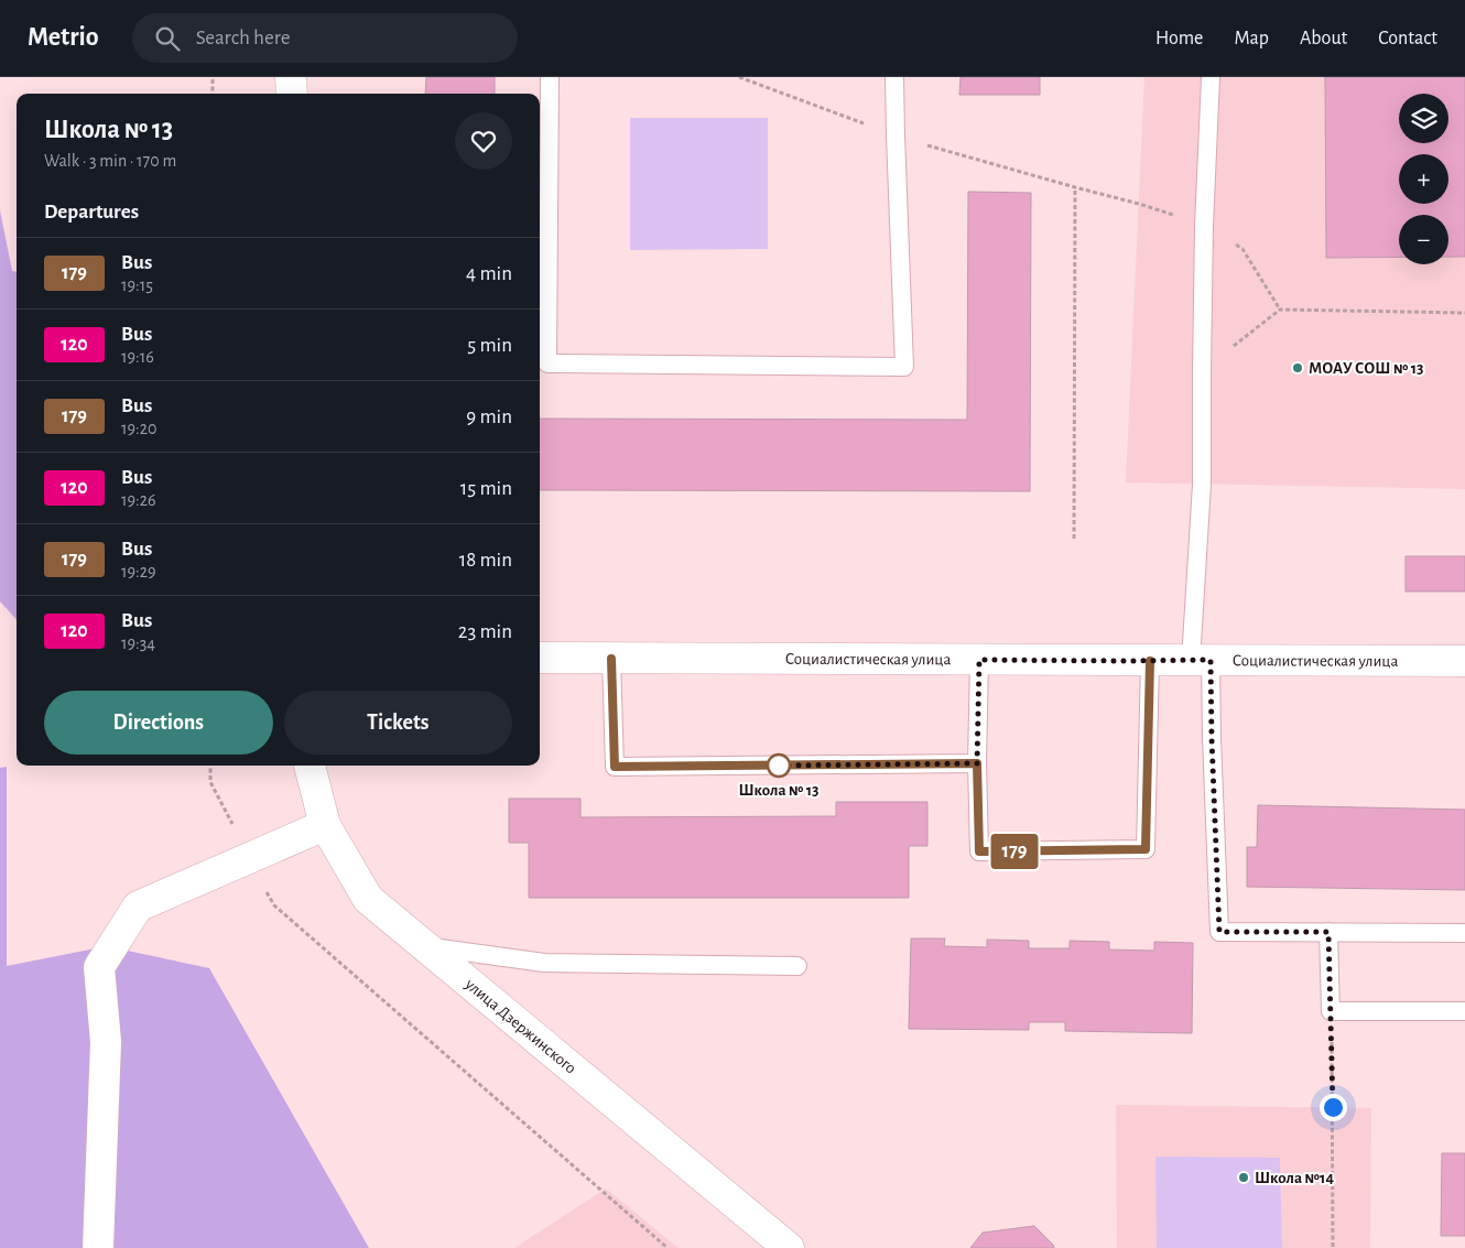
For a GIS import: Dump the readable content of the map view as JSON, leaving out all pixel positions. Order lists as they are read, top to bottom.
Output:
{
  "streets": {
    "main road": ["Социалистическая улица", "улица Дзержинского"]
  },
  "places": ["МОАУ СОШ № 13", "Школа № 13", "Школа №14"],
  "lines": ["bus line 179"],
  "page": {
    "header": "Metrio",
    "search": "Search here",
    "nav": [
      "Home",
      "Map",
      "About",
      "Contact"
    ],
    "on_map": "179",
    "map_buttons": ["+", "−"],
    "heading": [
      ["Школа № 13", "Walk · 3 min · 170 m"],
      "Departures"
    ],
    "list": [
      {
        "mark": "179",
        "name": "Bus",
        "note": "19:15",
        "value": "4 min"
      },
      {
        "mark": "120",
        "name": "Bus",
        "note": "19:16",
        "value": "5 min"
      },
      {
        "mark": "179",
        "name": "Bus",
        "note": "19:20",
        "value": "9 min"
      },
      {
        "mark": "120",
        "name": "Bus",
        "note": "19:26",
        "value": "15 min"
      },
      {
        "mark": "179",
        "name": "Bus",
        "note": "19:29",
        "value": "18 min"
      },
      {
        "mark": "120",
        "name": "Bus",
        "note": "19:34",
        "value": "23 min"
      }
    ],
    "buttons": ["Directions", "Tickets"]
  }
}
